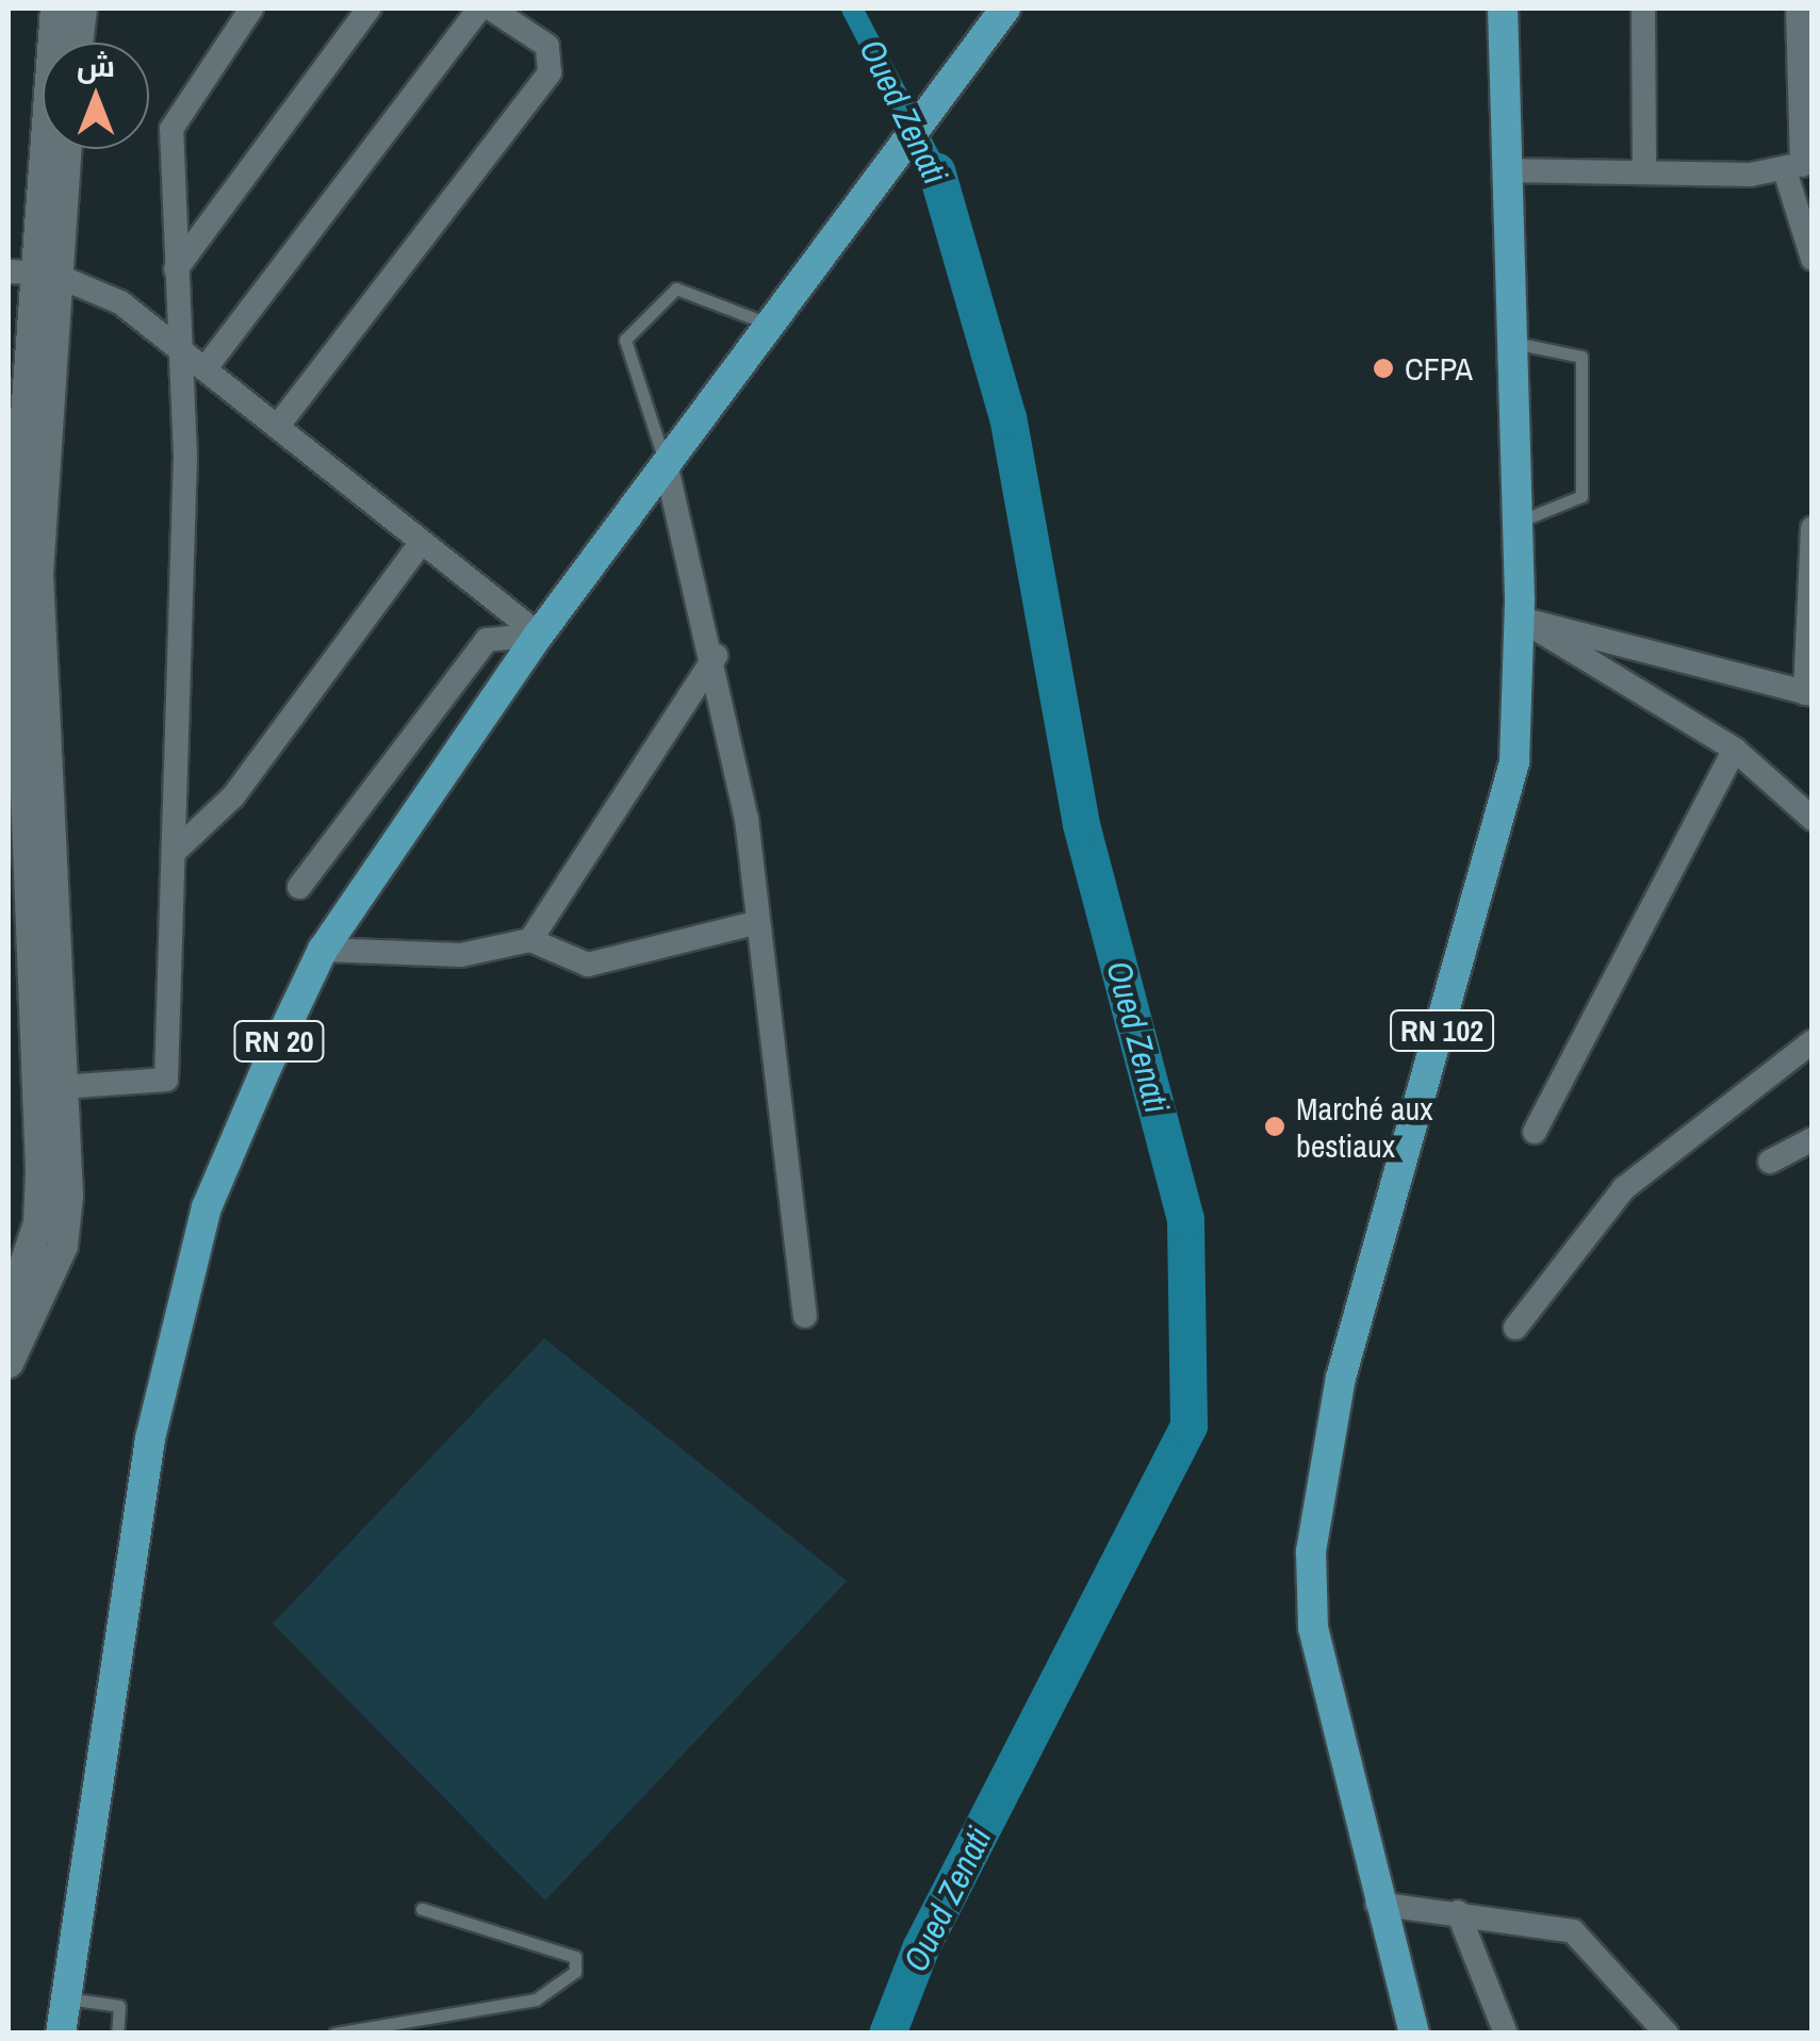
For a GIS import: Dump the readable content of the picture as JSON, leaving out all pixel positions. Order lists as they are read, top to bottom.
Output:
{
  "streets": {
    "main road": ["RN 102", "RN 20"]
  },
  "water": ["Oued Zenati"],
  "places": ["CFPA", "Marché aux bestiaux"],
  "north": "top"
}
